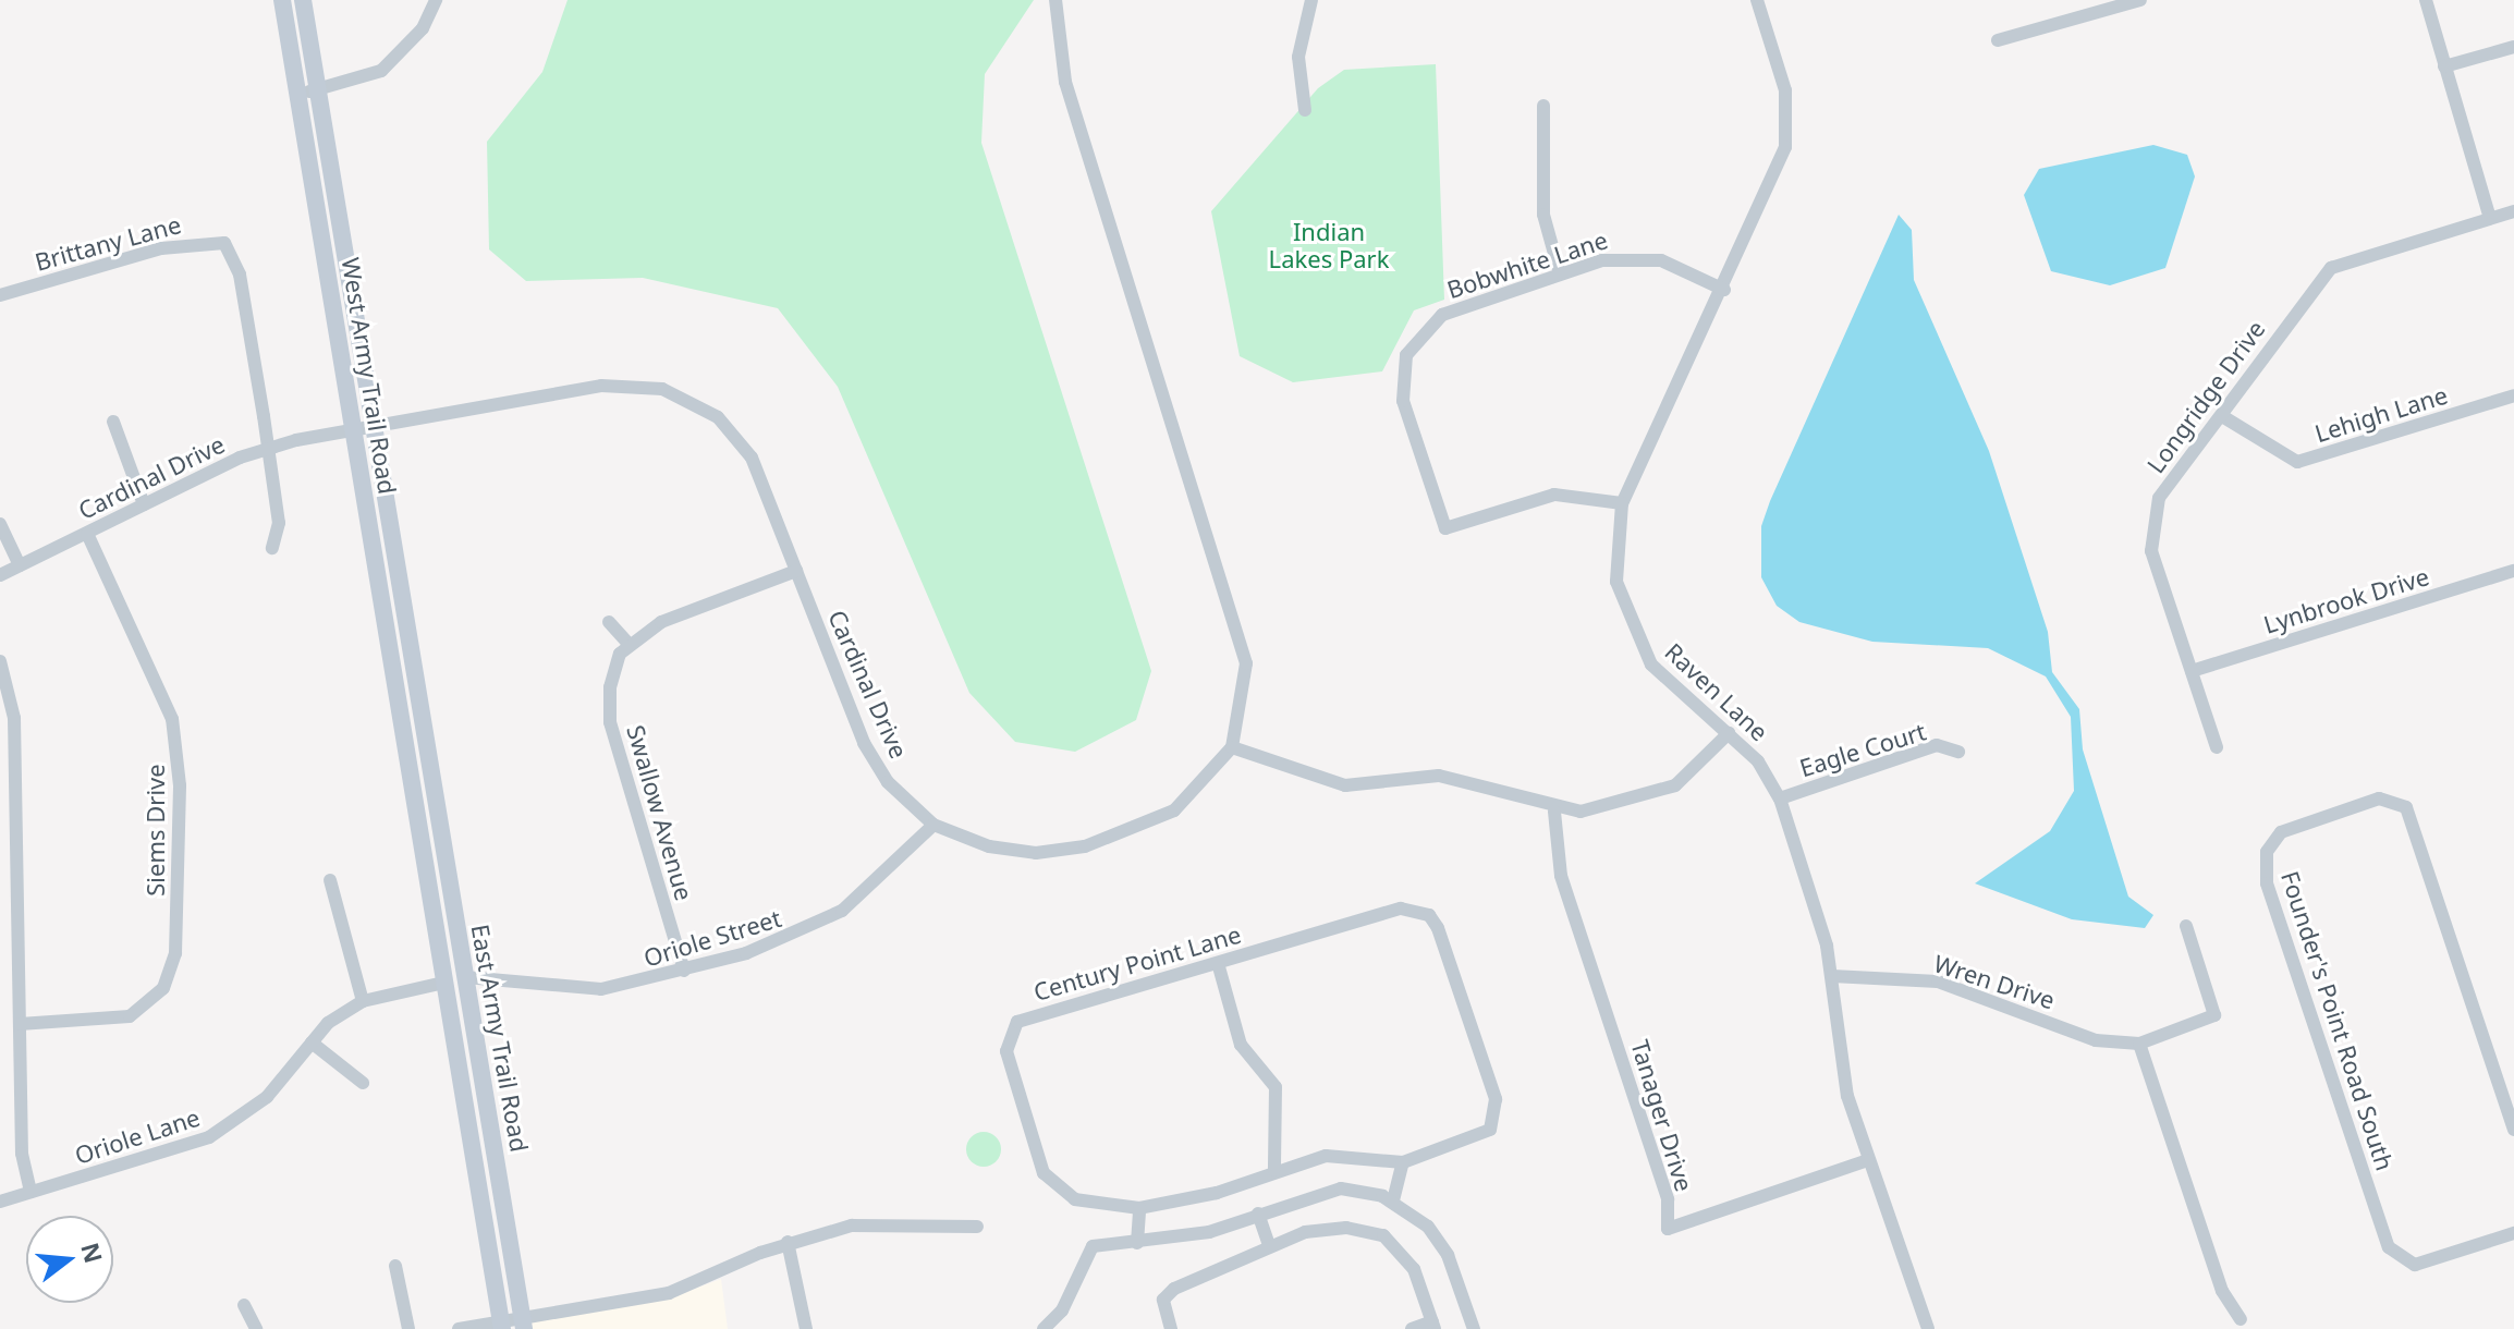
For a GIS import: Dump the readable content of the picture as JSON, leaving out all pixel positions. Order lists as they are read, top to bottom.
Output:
{
  "streets": {
    "main road": ["West Army Trail Road", "East Army Trail Road"],
    "street": [
      "Brittany Lane",
      "Bobwhite Lane",
      "Longridge Drive",
      "Lehigh Lane",
      "Cardinal Drive",
      "Lynbrook Drive",
      "Raven Lane",
      "Eagle Court",
      "Swallow Avenue",
      "Siems Drive",
      "Oriole Street",
      "Century Point Lane",
      "Wren Drive",
      "Founder's Point Road South",
      "Tanager Drive",
      "Oriole Lane"
    ]
  },
  "crossings": [
    ["Brittany Lane", "Cardinal Drive"],
    ["Bobwhite Lane", "Raven Lane"],
    ["West Army Trail Road", "Cardinal Drive"],
    ["West Army Trail Road", "East Army Trail Road"],
    ["Longridge Drive", "Lehigh Lane"],
    ["Longridge Drive", "Lynbrook Drive"],
    ["Cardinal Drive", "Siems Drive"],
    ["Cardinal Drive", "Oriole Street"],
    ["Raven Lane", "Eagle Court"],
    ["Raven Lane", "Wren Drive"],
    ["Raven Lane", "Tanager Drive"],
    ["Swallow Avenue", "Oriole Street"],
    ["Oriole Street", "East Army Trail Road"],
    ["East Army Trail Road", "Oriole Lane"]
  ],
  "parks": ["Indian Lakes Park"],
  "north": "right"
}
